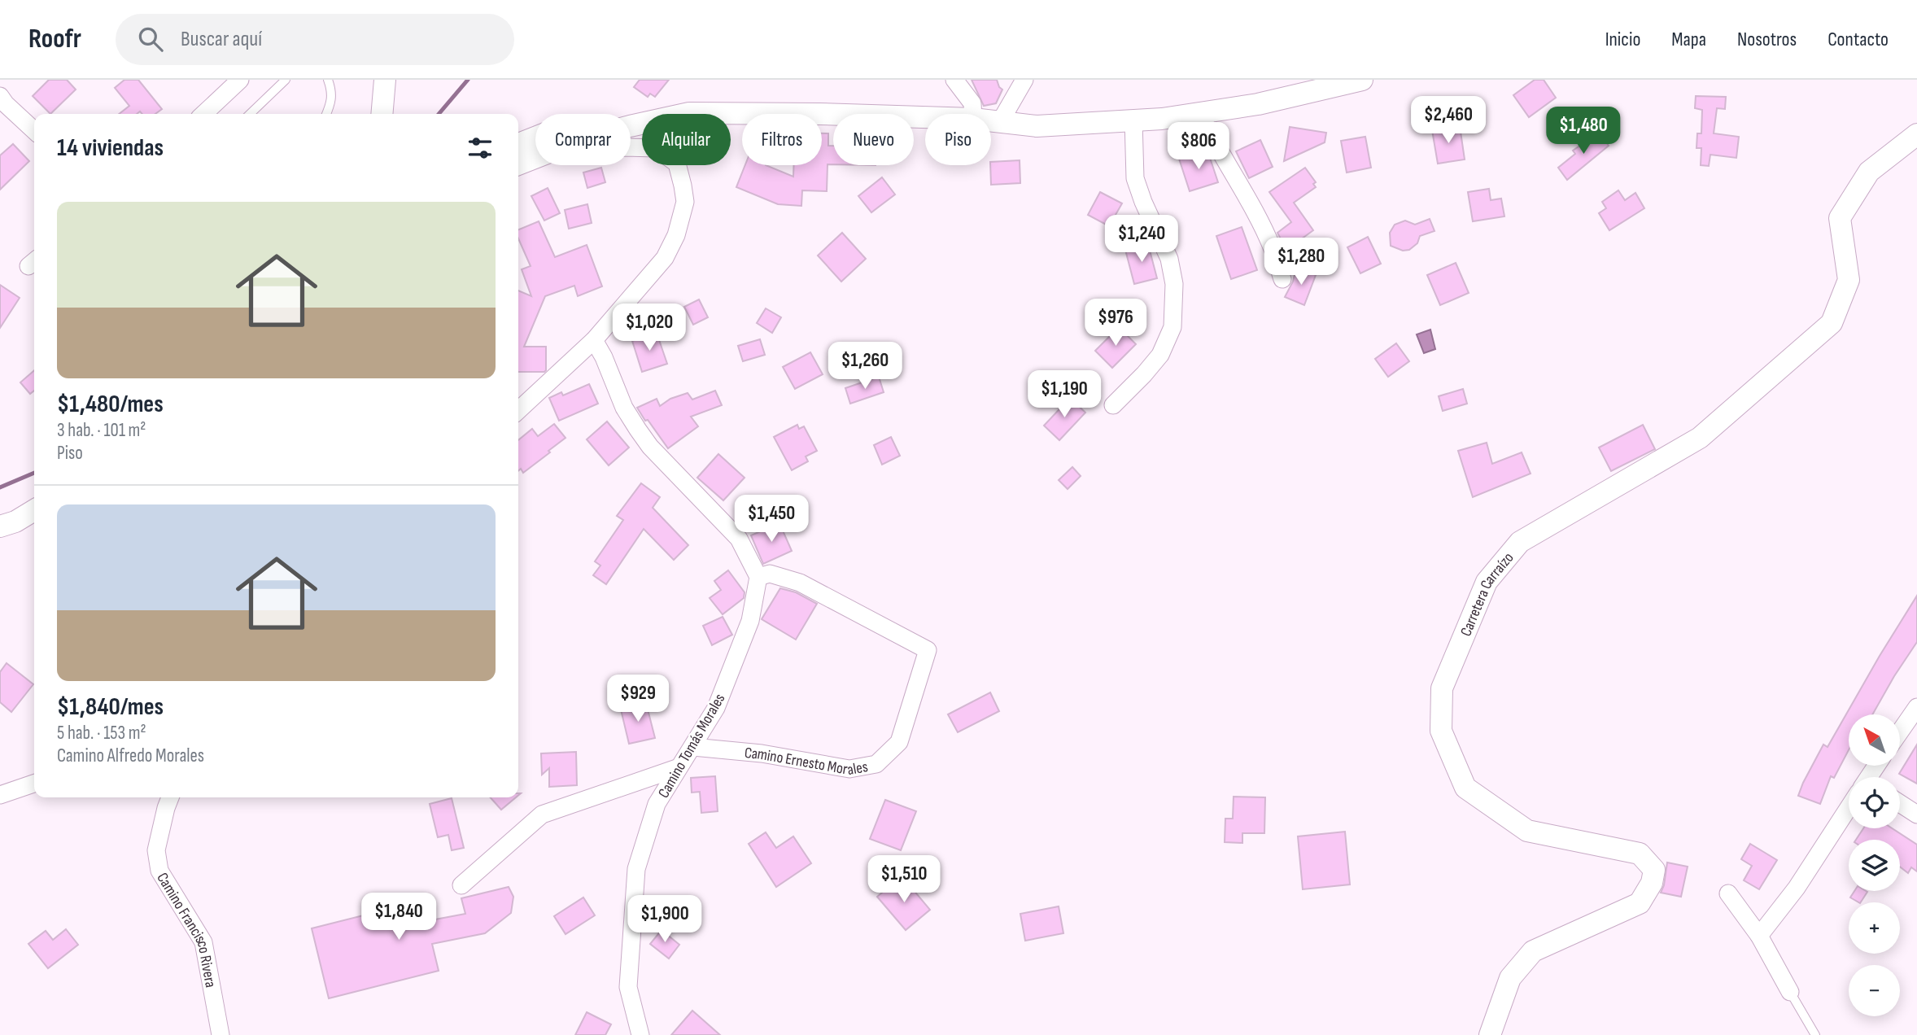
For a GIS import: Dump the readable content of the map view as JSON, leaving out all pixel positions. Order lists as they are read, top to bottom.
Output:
{
  "streets": {
    "street": [
      "Carretera Carraízo",
      "Camino Tomás Morales",
      "Camino Ernesto Morales",
      "Camino Francisco Rivera"
    ]
  },
  "crossings": [
    ["Camino Tomás Morales", "Camino Ernesto Morales"]
  ],
  "north": "top left",
  "page": {
    "header": "Roofr",
    "search": "Buscar aquí",
    "nav": [
      "Inicio",
      "Mapa",
      "Nosotros",
      "Contacto"
    ],
    "price": [
      "$2,460",
      "$1,480",
      "$806",
      "$1,240",
      "$1,280",
      "$976",
      "$1,020",
      "$1,260",
      "$1,190",
      "$1,450",
      "$929",
      "$1,510",
      "$1,840",
      "$1,900"
    ],
    "chip": [
      "Comprar",
      "Alquilar",
      "Filtros",
      "Nuevo",
      "Piso"
    ],
    "heading": "14 viviendas",
    "list": [
      {
        "name": "$1,480/mes",
        "note": "3 hab. · 101 m² · Piso"
      },
      {
        "name": "$1,840/mes",
        "note": "5 hab. · 153 m² · Camino Alfredo Morales"
      }
    ],
    "map_buttons": ["+", "−"]
  }
}
